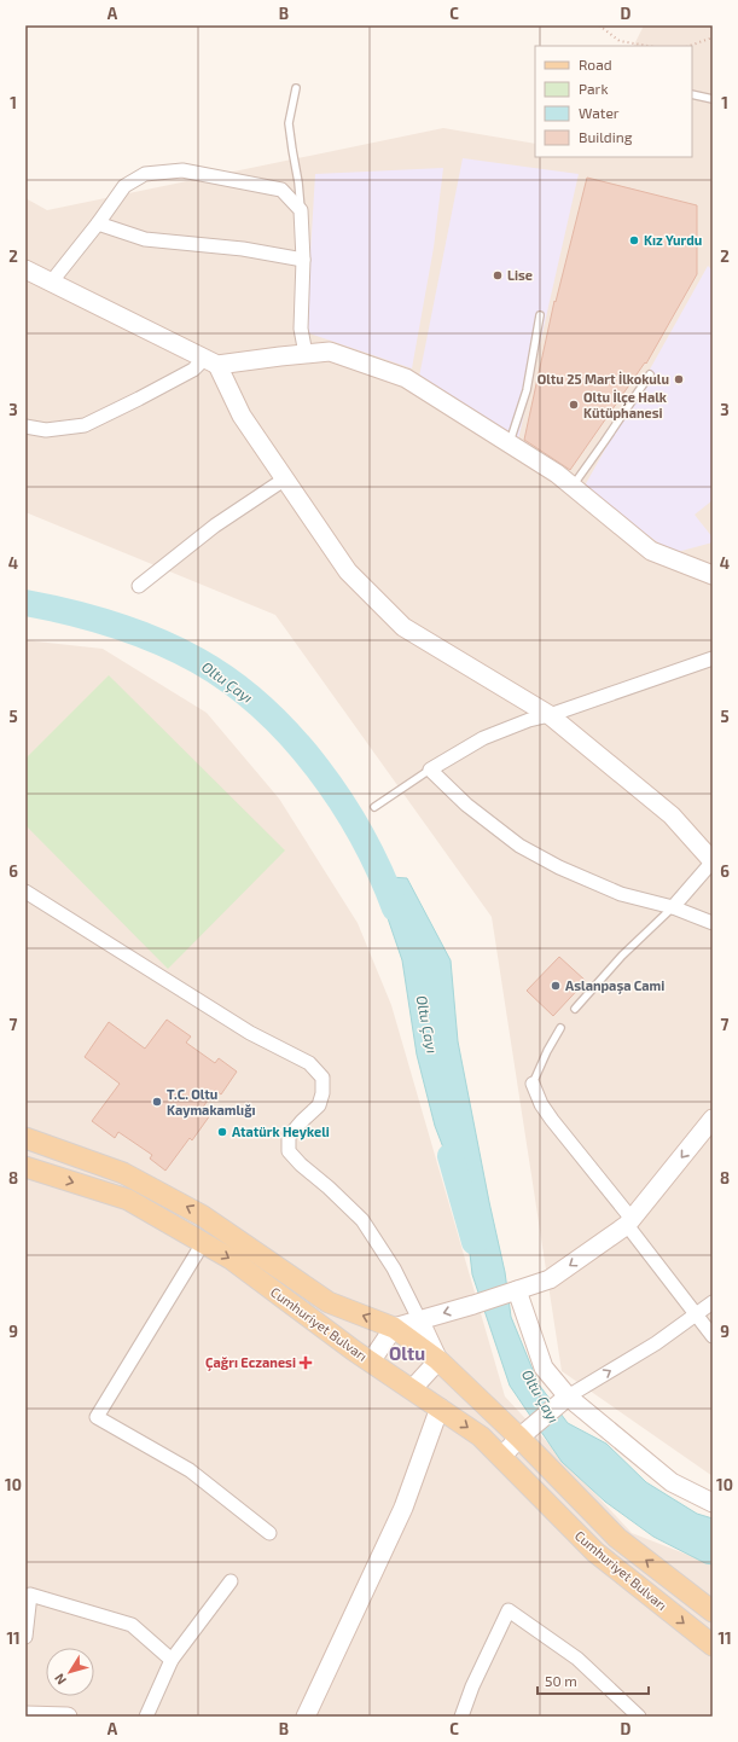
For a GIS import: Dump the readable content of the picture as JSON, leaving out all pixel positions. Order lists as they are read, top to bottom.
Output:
{
  "streets": {
    "main road": ["Cumhuriyet Bulvarı"]
  },
  "districts": ["Oltu"],
  "water": ["Oltu Çayı"],
  "places": {
    "other": [
      "Kız Yurdu",
      "Lise",
      "Oltu 25 Mart İlkokulu",
      "Oltu İlçe Halk Kütüphanesi",
      "Aslanpaşa Cami",
      "T.C. Oltu Kaymakamlığı",
      "Atatürk Heykeli"
    ],
    "health": ["Çağrı Eczanesi"]
  },
  "legend": [
    "Road",
    "Park",
    "Water",
    "Building"
  ],
  "scale_bar": "50 m",
  "north": "bottom left",
  "grid": {
    "columns": [
      "A",
      "B",
      "C",
      "D"
    ],
    "rows": [
      "1",
      "2",
      "3",
      "4",
      "5",
      "6",
      "7",
      "8",
      "9",
      "10",
      "11"
    ]
  }
}
